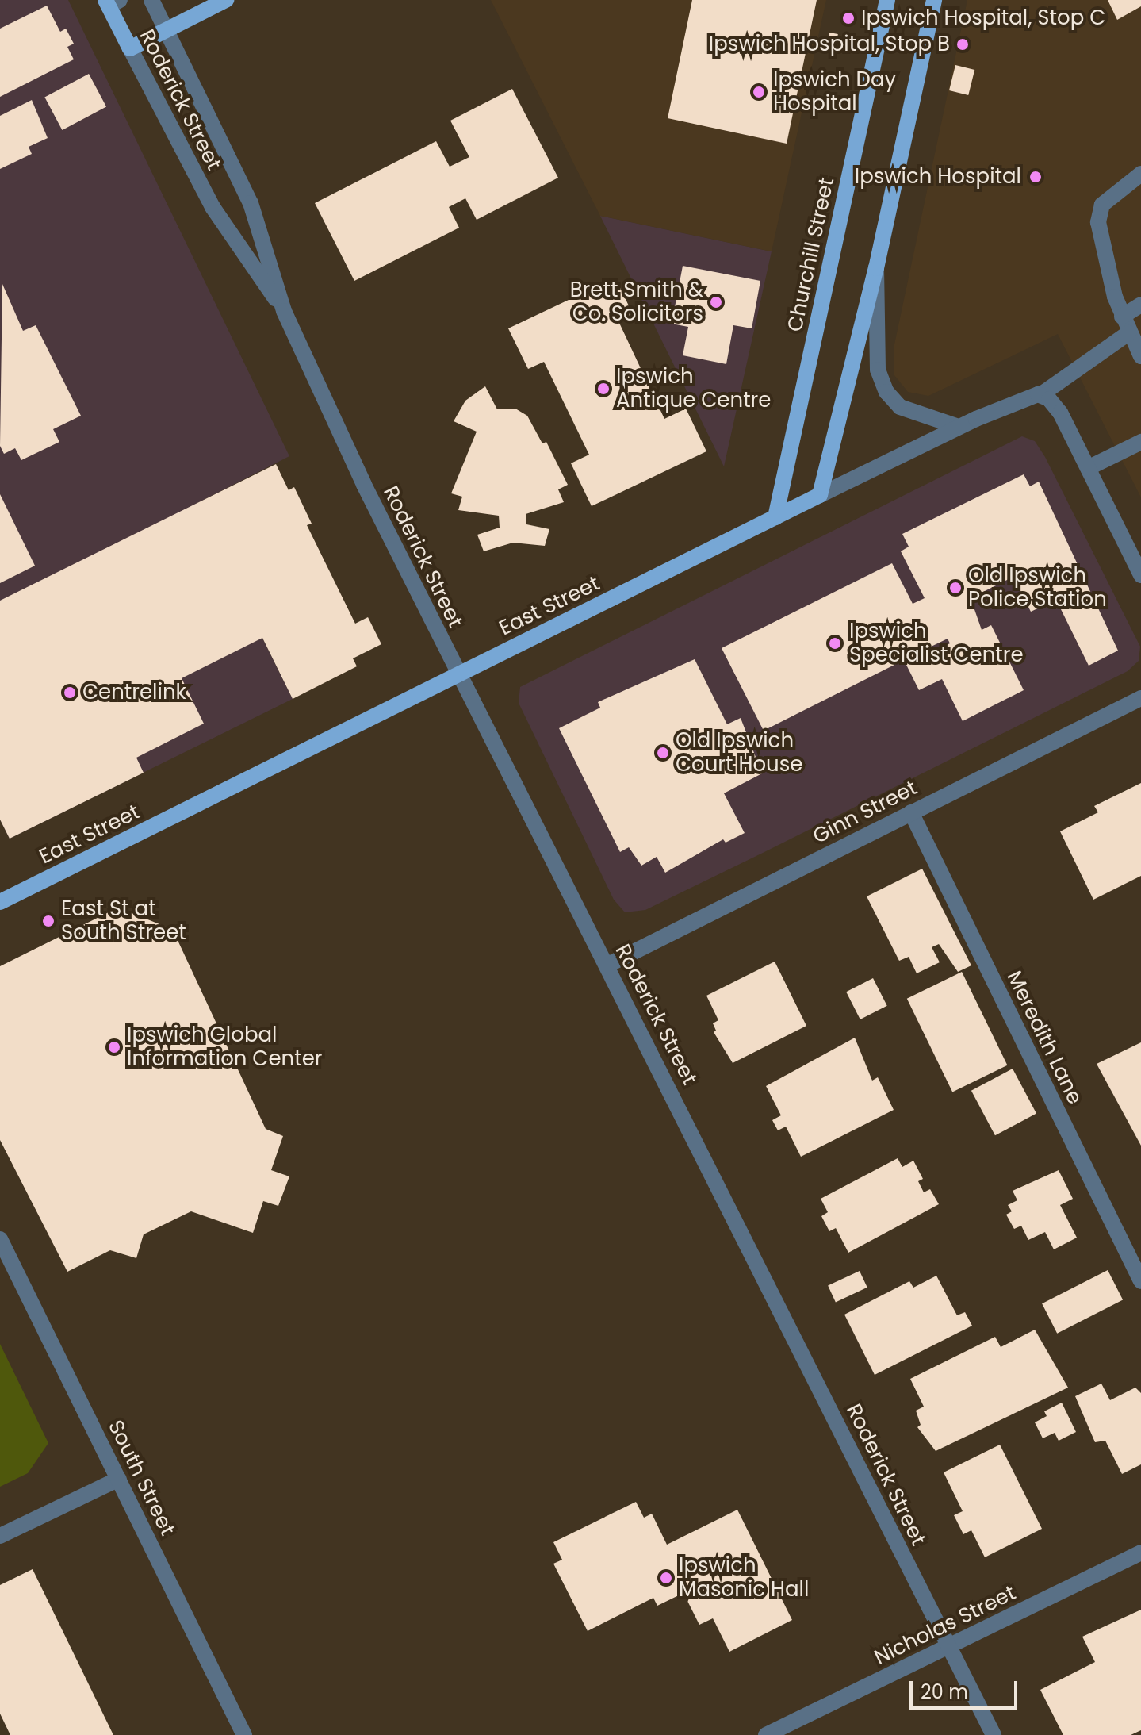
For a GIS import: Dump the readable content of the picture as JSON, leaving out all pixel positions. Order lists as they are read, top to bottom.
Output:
{
  "streets": {
    "main road": ["Roderick Street", "Churchill Street", "East Street"],
    "street": [
      "Ginn Street",
      "Meredith Lane",
      "South Street",
      "Nicholas Street"
    ]
  },
  "crossings": [
    ["Roderick Street", "East Street"],
    ["Roderick Street", "Ginn Street"],
    ["Roderick Street", "Nicholas Street"],
    ["Churchill Street", "East Street"],
    ["Ginn Street", "Meredith Lane"]
  ],
  "places": [
    "Ipswich Hospital, Stop C",
    "Ipswich Hospital, Stop B",
    "Ipswich Day Hospital",
    "Ipswich Hospital",
    "Brett Smith & Co. Solicitors",
    "Ipswich Antique Centre",
    "Old Ipswich Police Station",
    "Ipswich Specialist Centre",
    "Centrelink",
    "Old Ipswich Court House",
    "East St at South Street",
    "Ipswich Global Information Center",
    "Ipswich Masonic Hall"
  ],
  "scale_bar": "20 m"
}
